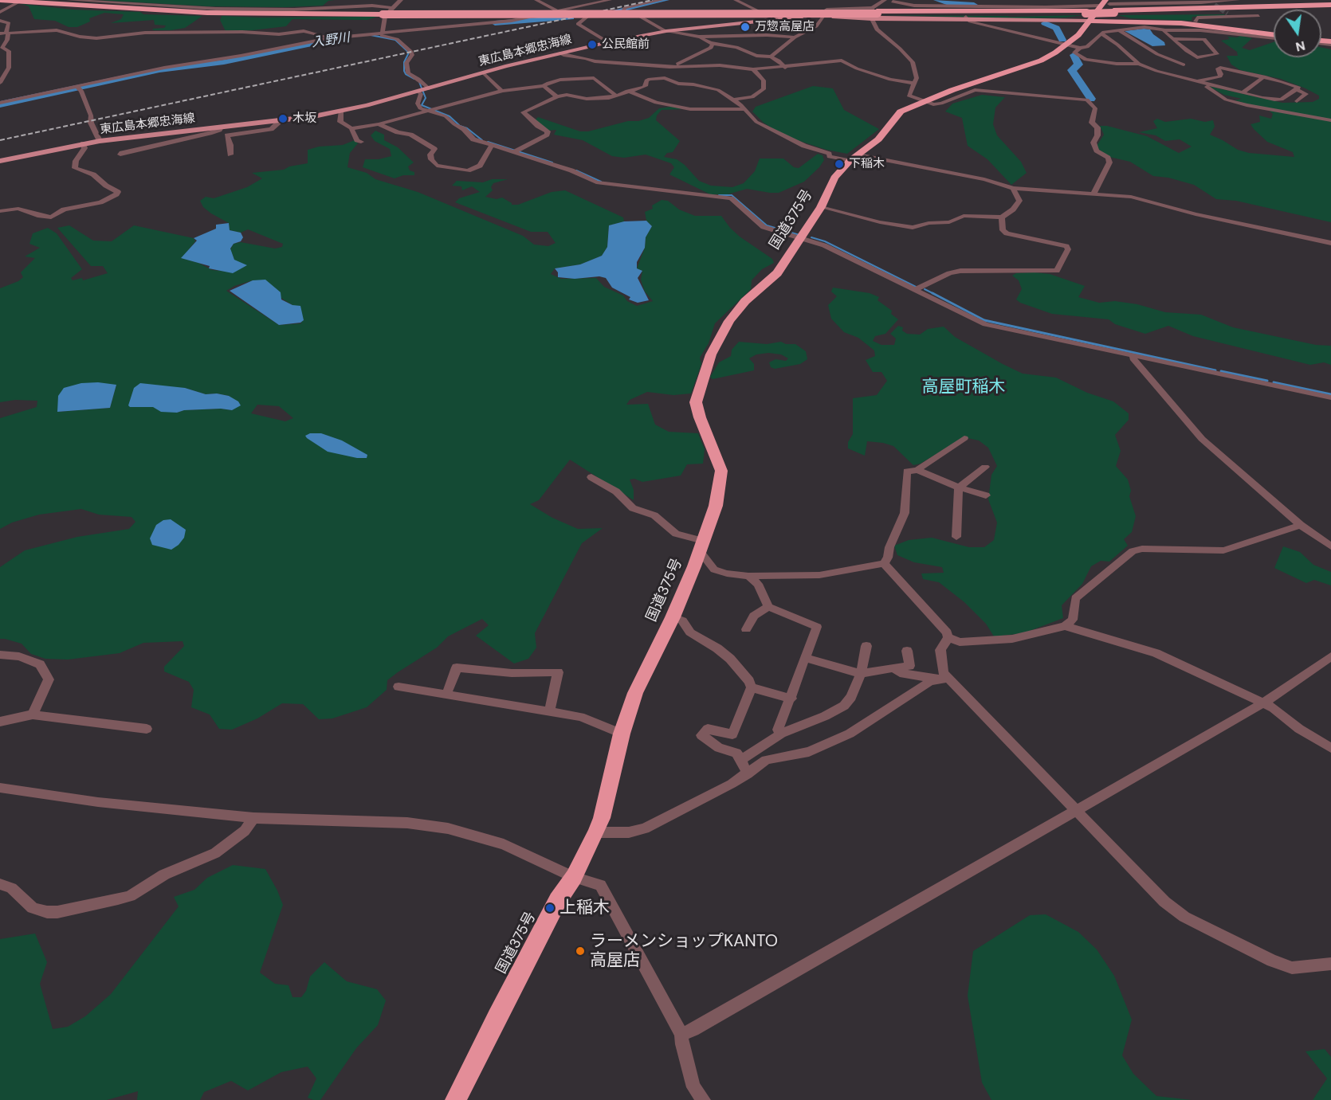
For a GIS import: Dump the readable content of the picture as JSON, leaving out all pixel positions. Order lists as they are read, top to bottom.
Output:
{
  "streets": {
    "highway": ["国道375号"],
    "main road": ["東広島本郷忠海線"]
  },
  "crossings": [
    ["東広島本郷忠海線", "国道375号"]
  ],
  "districts": ["高屋町稲木"],
  "water": ["入野川"],
  "places": [
    "万惣高屋店",
    "公民館前",
    "木坂",
    "下稲木",
    "上稲木",
    "ラーメンショップKANTO 高屋店"
  ],
  "north": "bottom"
}
